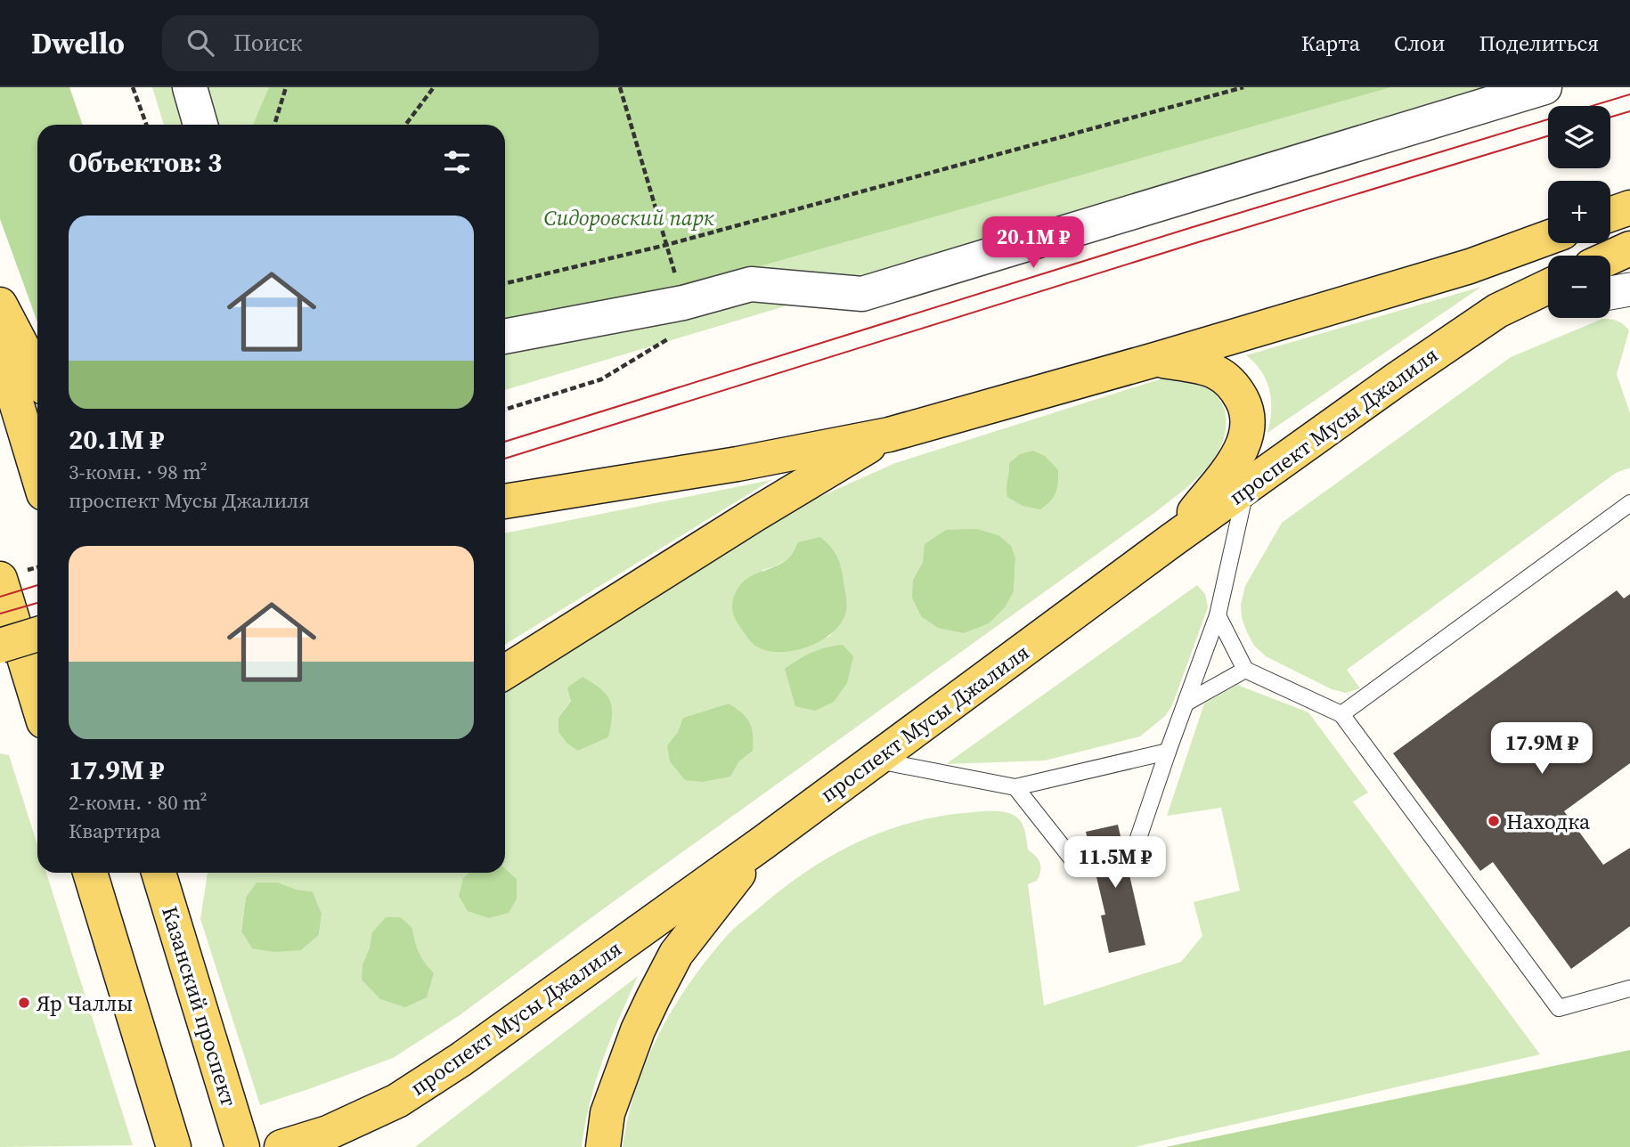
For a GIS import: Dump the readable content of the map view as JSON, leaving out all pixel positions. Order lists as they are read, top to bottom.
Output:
{
  "streets": {
    "main road": ["проспект Мусы Джалиля", "Казанский проспект"]
  },
  "parks": ["Сидоровский парк"],
  "places": ["Находка", "Яр Чаллы"],
  "page": {
    "header": "Dwello",
    "search": "Поиск",
    "nav": ["Карта", "Слои", "Поделиться"],
    "map_buttons": ["+", "−"],
    "heading": "Объектов: 3",
    "list": [
      {
        "name": "20.1M ₽",
        "note": "3-комн. · 98 m² · проспект Мусы Джалиля"
      },
      {
        "name": "17.9M ₽",
        "note": "2-комн. · 80 m² · Квартира"
      }
    ],
    "price": ["20.1M ₽", "17.9M ₽", "11.5M ₽"]
  }
}
